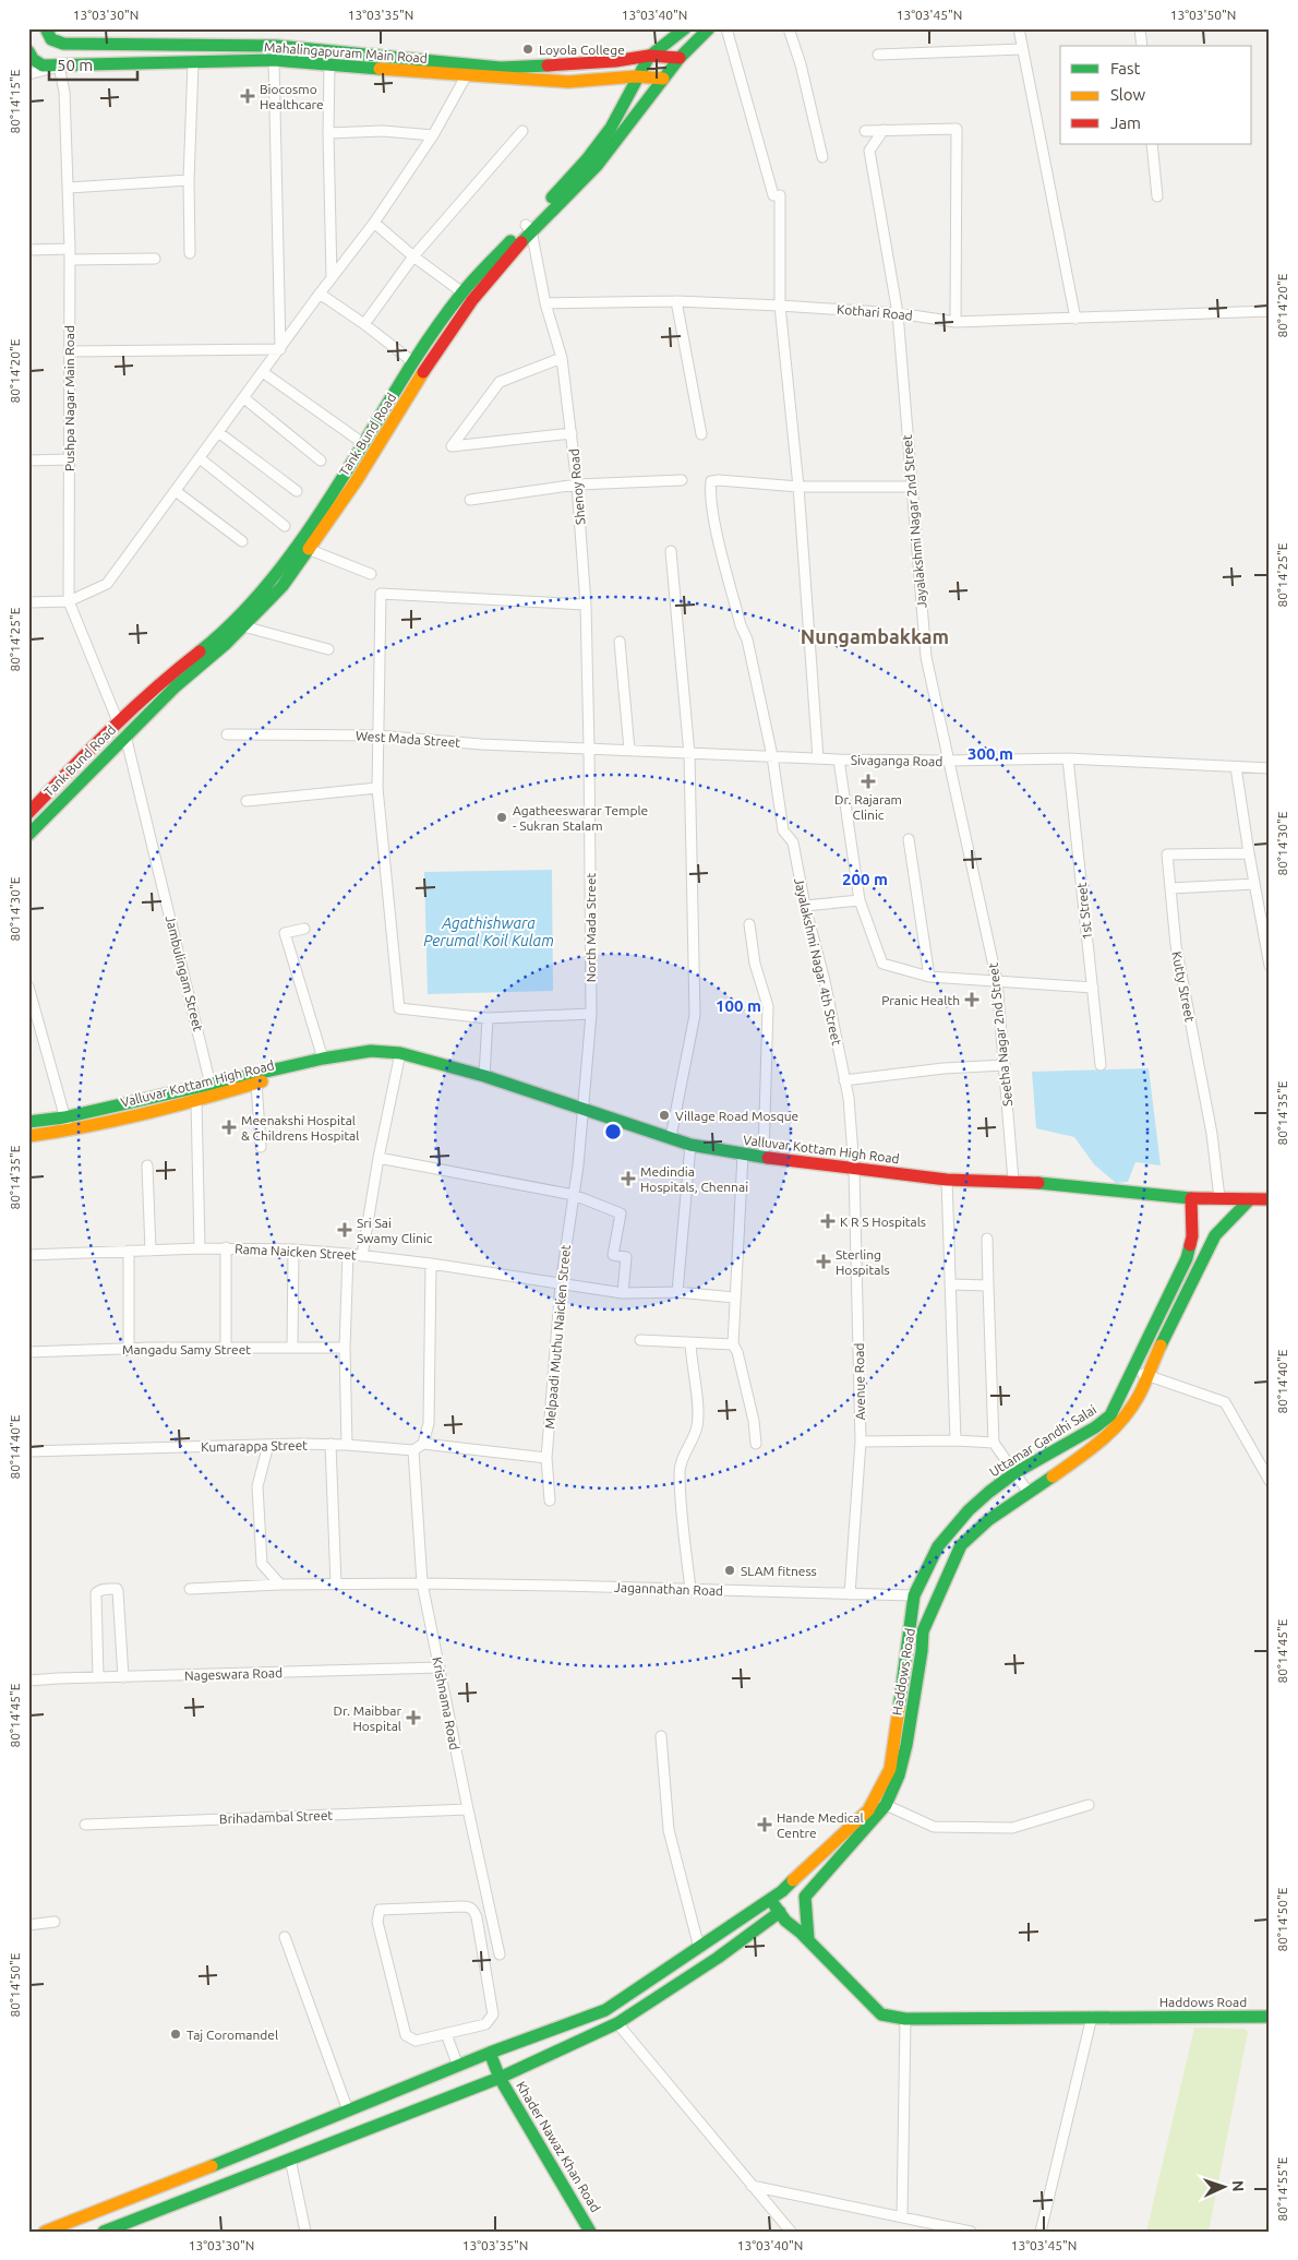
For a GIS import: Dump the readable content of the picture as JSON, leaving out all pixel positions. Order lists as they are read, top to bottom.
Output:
{
  "streets": {
    "main road": [
      "Mahalingapuram Main Road",
      "Tank Bund Road",
      "Valluvar Kottam High Road",
      "Uttamar Gandhi Salai",
      "Haddows Road",
      "Khader Nawaz Khan Road"
    ],
    "street": [
      "Kothari Road",
      "Pushpa Nagar Main Road",
      "Shenoy Road",
      "Jayalakshmi Nagar 2nd Street",
      "West Mada Street",
      "Sivaganga Road",
      "1st Street",
      "North Mada Street",
      "Jayalakshmi Nagar 4th Street",
      "Jambulingam Street",
      "Kutty Street",
      "Seetha Nagar 2nd Street",
      "Rama Naicken Street",
      "Melpaadi Muthu Naicken Street",
      "Mangadu Samy Street",
      "Avenue Road",
      "Kumarappa Street",
      "Jagannathan Road",
      "Nageswara Road",
      "Krishnama Road",
      "Brihadambal Street"
    ]
  },
  "crossings": [
    ["Mahalingapuram Main Road", "Pushpa Nagar Main Road"],
    ["Mahalingapuram Main Road", "Tank Bund Road"],
    ["Kothari Road", "Shenoy Road"],
    ["Kothari Road", "Jayalakshmi Nagar 2nd Street"],
    ["Pushpa Nagar Main Road", "Tank Bund Road"],
    ["Tank Bund Road", "Shenoy Road"],
    ["Tank Bund Road", "Jambulingam Street"],
    ["Shenoy Road", "West Mada Street"],
    ["Shenoy Road", "Sivaganga Road"],
    ["Shenoy Road", "North Mada Street"],
    ["Jayalakshmi Nagar 2nd Street", "Sivaganga Road"],
    ["Jayalakshmi Nagar 2nd Street", "Seetha Nagar 2nd Street"],
    ["West Mada Street", "Sivaganga Road"],
    ["West Mada Street", "North Mada Street"],
    ["Sivaganga Road", "1st Street"],
    ["Sivaganga Road", "North Mada Street"],
    ["Sivaganga Road", "Jayalakshmi Nagar 4th Street"],
    ["Sivaganga Road", "Seetha Nagar 2nd Street"],
    ["North Mada Street", "Valluvar Kottam High Road"],
    ["North Mada Street", "Melpaadi Muthu Naicken Street"],
    ["Jayalakshmi Nagar 4th Street", "Valluvar Kottam High Road"],
    ["Jayalakshmi Nagar 4th Street", "Avenue Road"],
    ["Jambulingam Street", "Valluvar Kottam High Road"],
    ["Kutty Street", "Valluvar Kottam High Road"],
    ["Seetha Nagar 2nd Street", "Valluvar Kottam High Road"],
    ["Valluvar Kottam High Road", "Melpaadi Muthu Naicken Street"],
    ["Valluvar Kottam High Road", "Avenue Road"],
    ["Valluvar Kottam High Road", "Uttamar Gandhi Salai"],
    ["Rama Naicken Street", "Melpaadi Muthu Naicken Street"],
    ["Avenue Road", "Jagannathan Road"],
    ["Uttamar Gandhi Salai", "Jagannathan Road"],
    ["Uttamar Gandhi Salai", "Haddows Road"],
    ["Uttamar Gandhi Salai", "Khader Nawaz Khan Road"],
    ["Kumarappa Street", "Krishnama Road"],
    ["Jagannathan Road", "Krishnama Road"],
    ["Nageswara Road", "Krishnama Road"],
    ["Krishnama Road", "Brihadambal Street"]
  ],
  "districts": ["Nungambakkam"],
  "water": ["Agathishwara Perumal Koil Kulam"],
  "places": {
    "other": [
      "Loyola College",
      "Agatheeswarar Temple - Sukran Stalam",
      "Village Road Mosque",
      "SLAM fitness",
      "Taj Coromandel"
    ],
    "health": [
      "Biocosmo Healthcare",
      "Dr. Rajaram Clinic",
      "Pranic Health",
      "Meenakshi Hospital & Childrens Hospital",
      "Medindia Hospitals, Chennai",
      "K R S Hospitals",
      "Sri Sai Swamy Clinic",
      "Sterling Hospitals",
      "Dr. Maibbar Hospital",
      "Hande Medical Centre"
    ]
  },
  "legend": ["Fast", "Slow", "Jam"],
  "scale_bar": "50 m",
  "north": "right",
  "coordinates": [
    "13°03'30\"N",
    "13°03'35\"N",
    "13°03'40\"N",
    "13°03'45\"N",
    "13°03'50\"N",
    "80°14'15\"E",
    "80°14'20\"E",
    "80°14'25\"E",
    "80°14'30\"E",
    "80°14'35\"E",
    "80°14'40\"E",
    "80°14'45\"E",
    "80°14'50\"E",
    "80°14'55\"E"
  ],
  "rings": ["300 m", "200 m", "100 m"]
}
